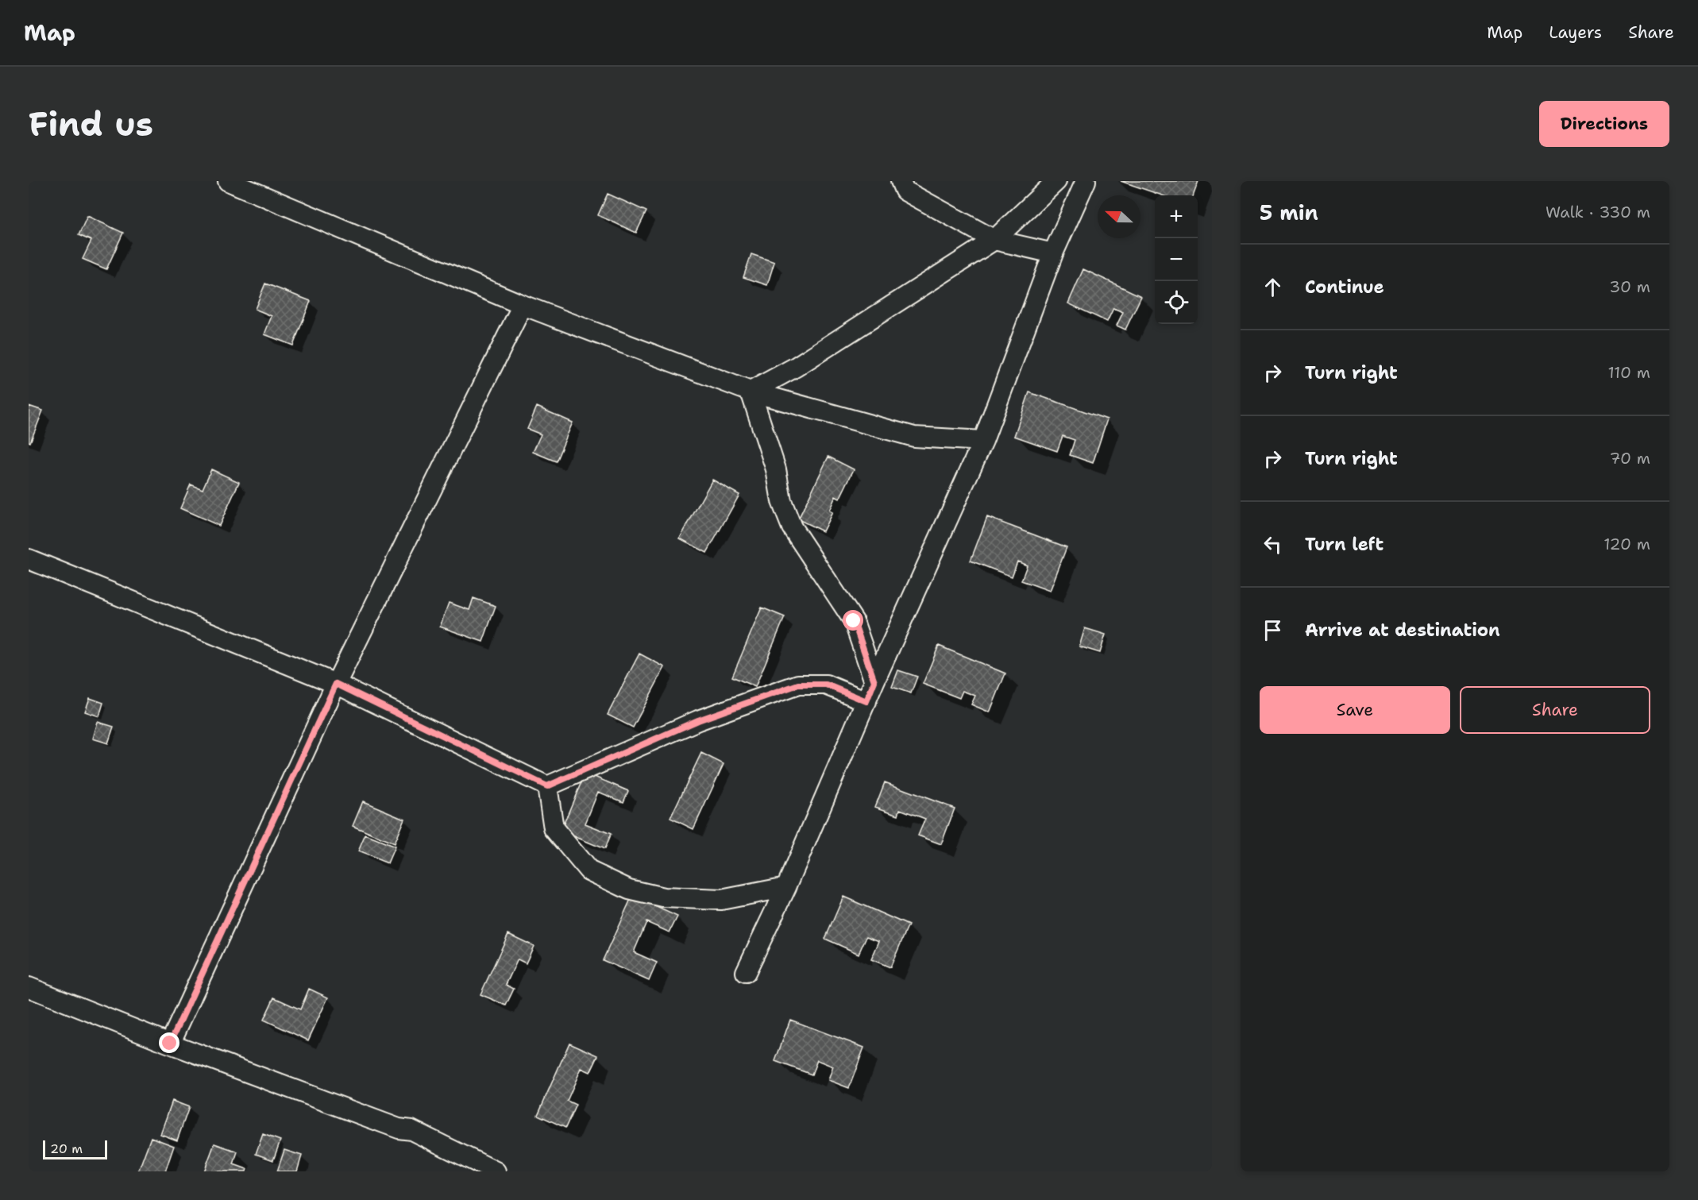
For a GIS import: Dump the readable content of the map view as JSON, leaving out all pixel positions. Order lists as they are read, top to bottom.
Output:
{
  "scale_bar": "20 m",
  "north": "left",
  "page": {
    "header": "Map",
    "nav": ["Map", "Layers", "Share"],
    "buttons": [
      "Directions",
      ["Save", "Share"]
    ],
    "title": "Find us",
    "heading": ["5 min", "Walk · 330 m"],
    "map_buttons": ["+", "−"],
    "list": [
      ["Continue", "30 m"],
      ["Turn right", "110 m"],
      ["Turn right", "70 m"],
      ["Turn left", "120 m"],
      "Arrive at destination"
    ],
    "scale": "20 m"
  }
}
